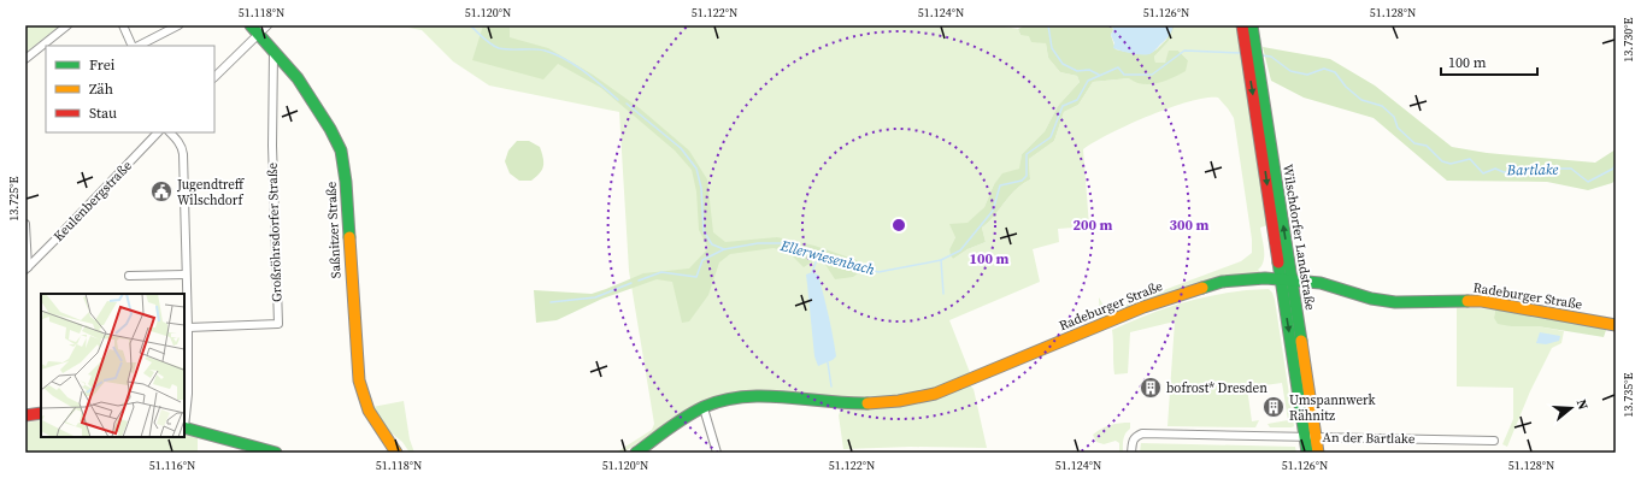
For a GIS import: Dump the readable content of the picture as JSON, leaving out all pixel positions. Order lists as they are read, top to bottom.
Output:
{
  "streets": {
    "main road": ["Saßnitzer Straße", "Wilschdorfer Landstraße", "Radeburger Straße"],
    "street": ["Keulenbergstraße", "Großröhrsdorfer Straße", "An der Bartlake"]
  },
  "crossings": [
    ["Saßnitzer Straße", "Großröhrsdorfer Straße"],
    ["Wilschdorfer Landstraße", "Radeburger Straße"],
    ["Wilschdorfer Landstraße", "An der Bartlake"]
  ],
  "water": ["Bartlake", "Ellerwiesenbach"],
  "places": {
    "public building": ["Jugendtreff Wilschdorf"],
    "building": ["bofrost* Dresden", "Umspannwerk Rähnitz"]
  },
  "legend": ["Frei", "Zäh", "Stau"],
  "scale_bar": "100 m",
  "north": "right",
  "coordinates": [
    "51.118°N",
    "51.120°N",
    "51.122°N",
    "51.124°N",
    "51.126°N",
    "51.128°N",
    "13.730°E",
    "13.725°E",
    "13.735°E",
    "51.116°N"
  ],
  "rings": ["200 m", "300 m", "100 m"]
}
